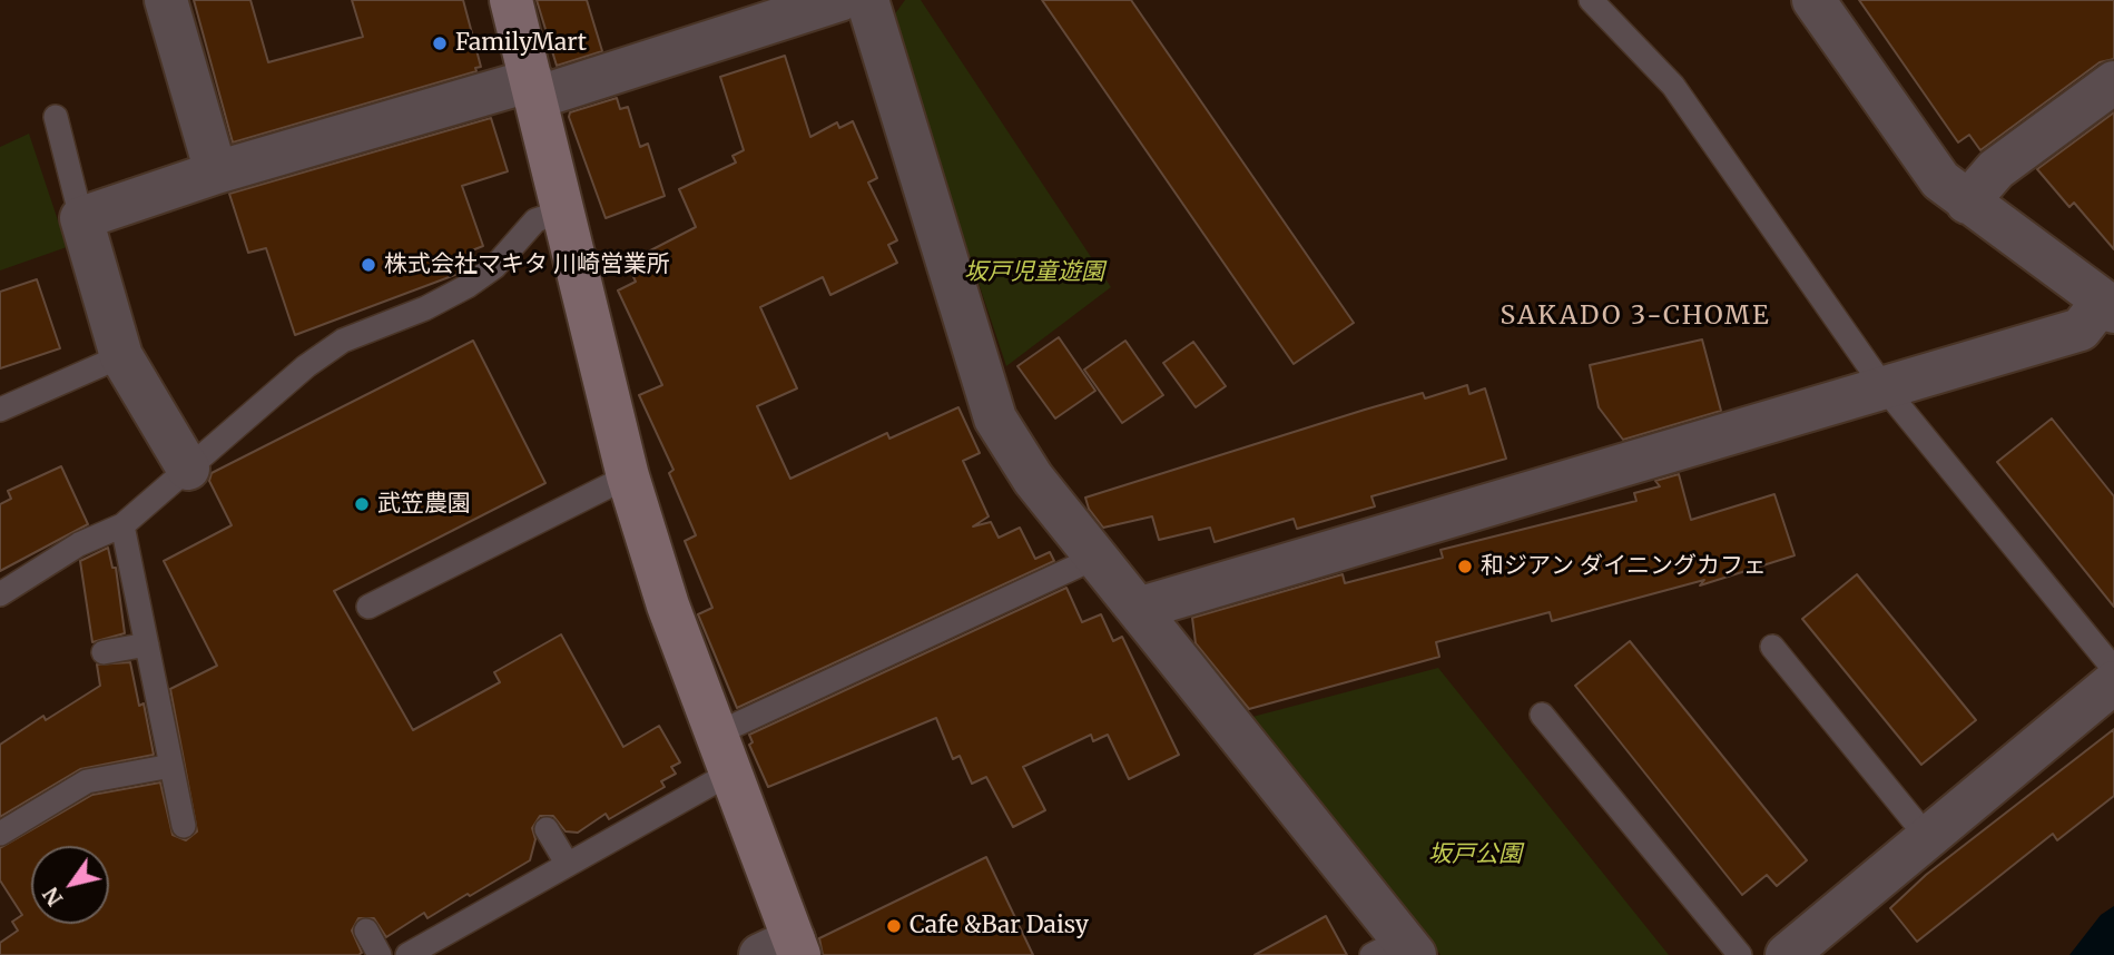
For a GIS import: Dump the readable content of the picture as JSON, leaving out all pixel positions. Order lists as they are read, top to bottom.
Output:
{
  "districts": ["SAKADO 3-CHOME"],
  "parks": ["坂戸児童遊園", "坂戸公園"],
  "places": [
    "FamilyMart",
    "株式会社マキタ 川崎営業所",
    "武笠農園",
    "和ジアン ダイニングカフェ",
    "Cafe &Bar Daisy"
  ],
  "north": "bottom left"
}
